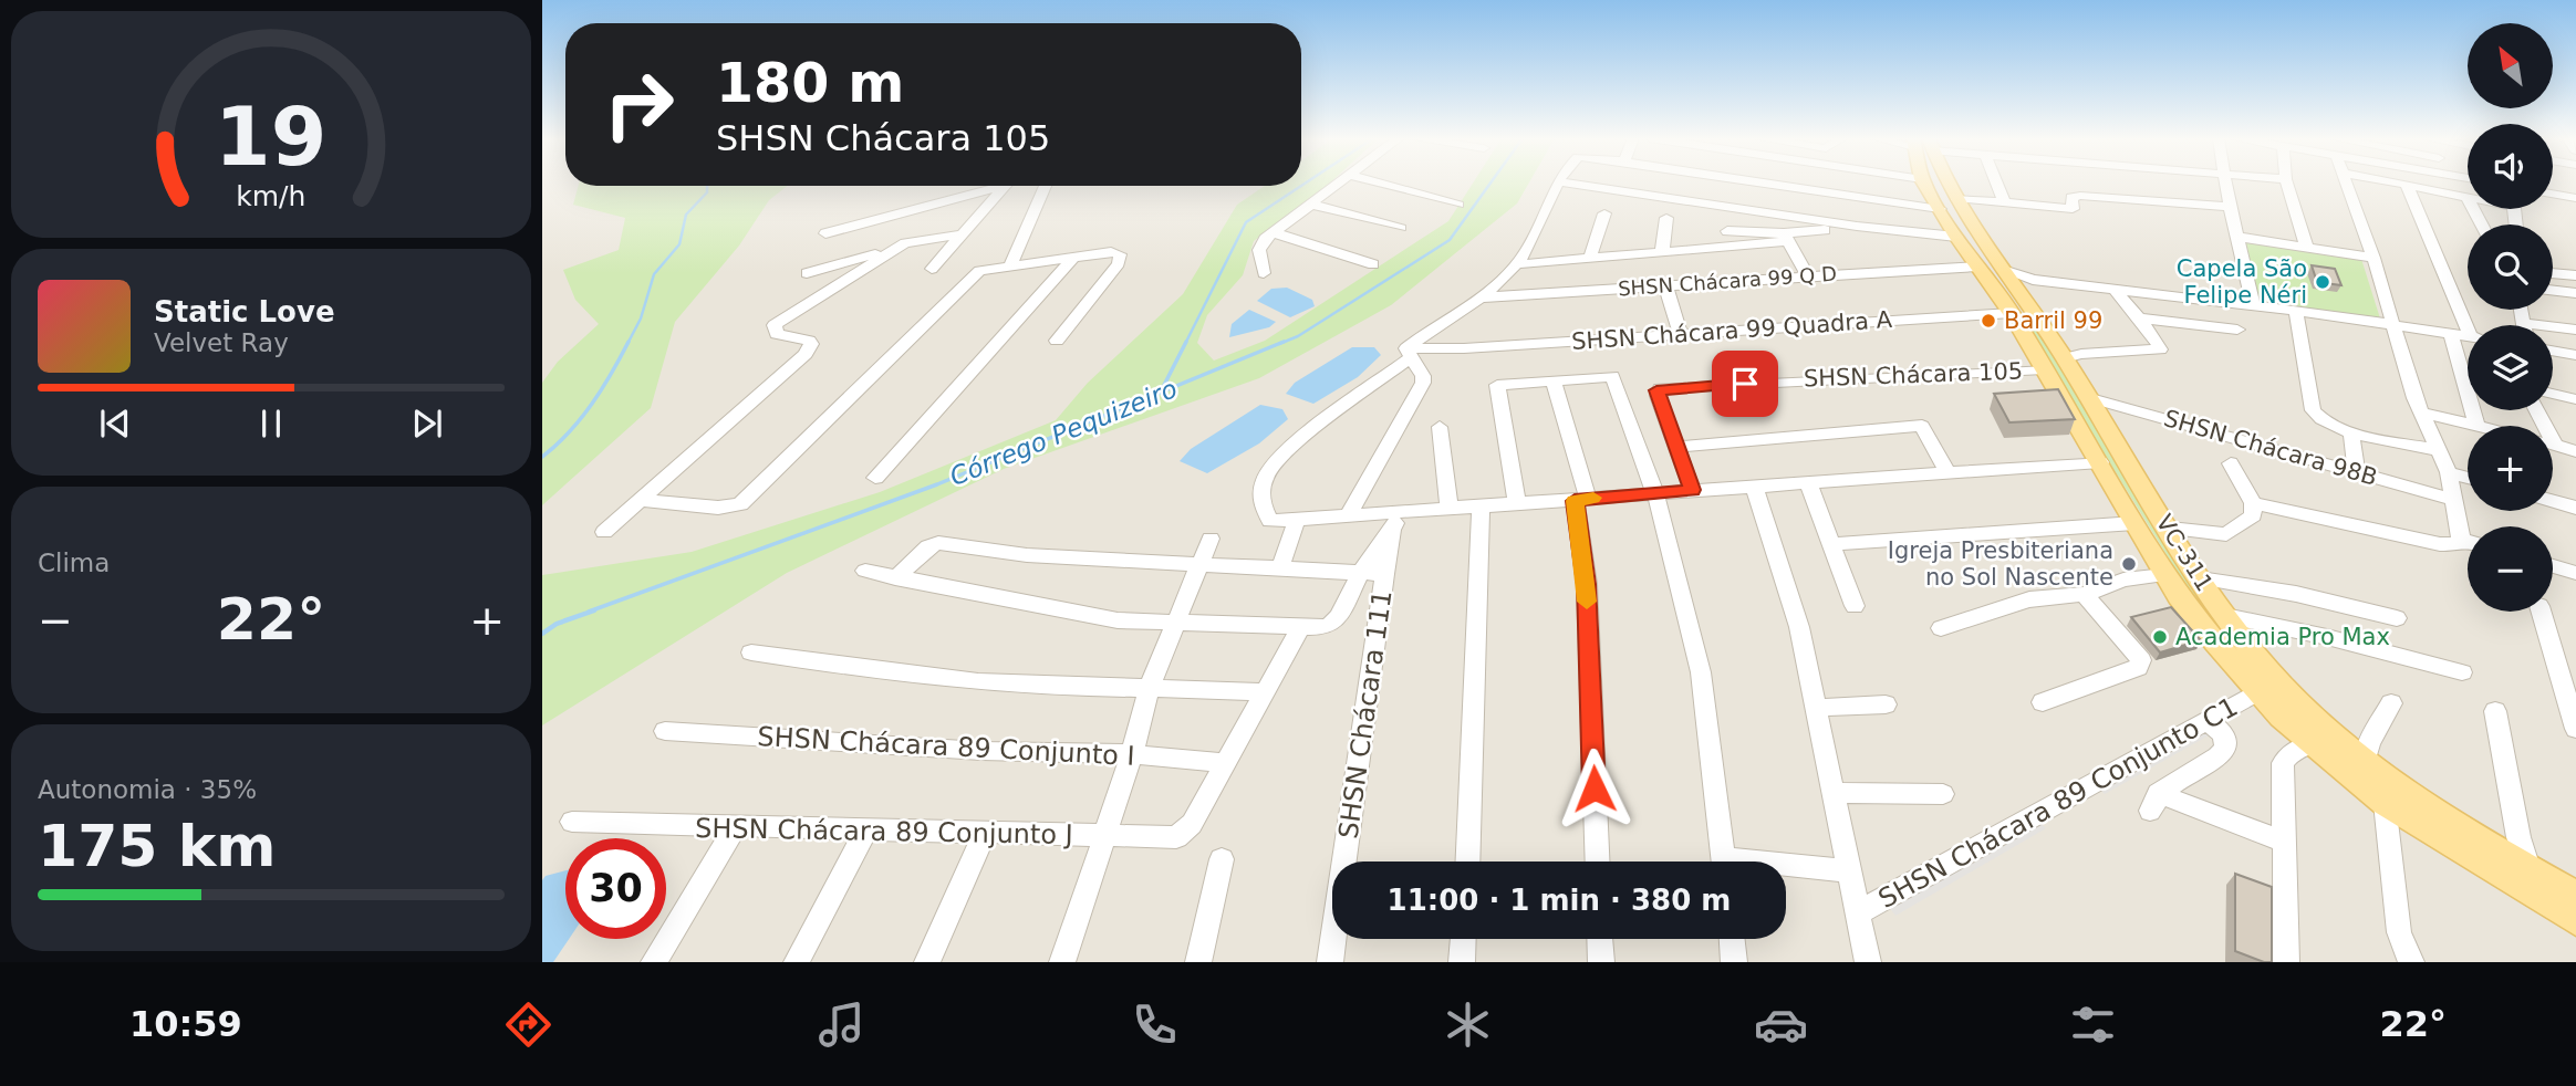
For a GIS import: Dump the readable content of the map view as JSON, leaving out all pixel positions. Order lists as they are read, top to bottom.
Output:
{
  "streets": {
    "main road": ["VC-311"],
    "street": [
      "SHSN Chácara 99 Q D",
      "SHSN Chácara 99 Quadra A",
      "SHSN Chácara 105",
      "SHSN Chácara 98B",
      "SHSN Chácara 111",
      "SHSN Chácara 89 Conjunto I",
      "SHSN Chácara 89 Conjunto C1",
      "SHSN Chácara 89 Conjunto J"
    ]
  },
  "crossings": [
    ["SHSN Chácara 99 Q D", "SHSN Chácara 99 Quadra A"],
    ["SHSN Chácara 99 Q D", "VC-311"],
    ["SHSN Chácara 99 Quadra A", "VC-311"],
    ["SHSN Chácara 105", "VC-311"],
    ["SHSN Chácara 98B", "VC-311"],
    ["VC-311", "SHSN Chácara 89 Conjunto C1"],
    ["SHSN Chácara 89 Conjunto I", "SHSN Chácara 89 Conjunto J"]
  ],
  "water": ["Córrego Pequizeiro"],
  "places": [
    "Capela São Felipe Néri",
    "Barril 99",
    "Igreja Presbiteriana no Sol Nascente",
    "Academia Pro Max"
  ],
  "north": "top left",
  "page": {
    "map_buttons": ["+", "−"],
    "turn": ["180 m", "SHSN Chácara 105"],
    "song": ["Static Love", "Velvet Ray"],
    "tile": [
      "Clima",
      ["Autonomia · 35%", "175 km"]
    ],
    "heat": ["−", "22°", "+"],
    "limit": "30",
    "trip": "11:00 · 1 min · 380 m",
    "tabs": ["10:59", "22°"],
    "gauge": ["19", "km/h"]
  }
}
